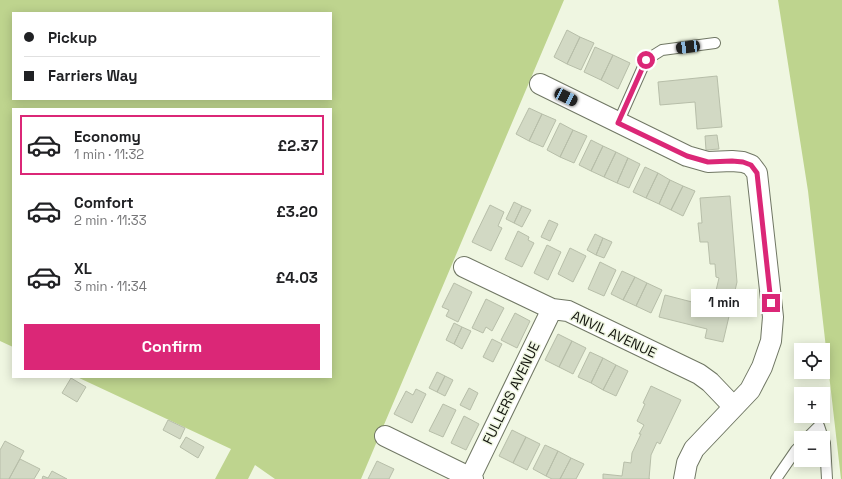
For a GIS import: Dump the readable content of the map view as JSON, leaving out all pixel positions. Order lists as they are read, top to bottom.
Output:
{
  "streets": {
    "street": ["ANVIL AVENUE", "FULLERS AVENUE"]
  },
  "crossings": [
    ["ANVIL AVENUE", "FULLERS AVENUE"]
  ],
  "page": {
    "banner": ["Pickup", "Farriers Way"],
    "list": [
      {
        "name": "Economy",
        "note": "1 min · 11:32",
        "value": "£2.37"
      },
      {
        "name": "Comfort",
        "note": "2 min · 11:33",
        "value": "£3.20"
      },
      {
        "name": "XL",
        "note": "3 min · 11:34",
        "value": "£4.03"
      }
    ],
    "bubble": "1 min",
    "buttons": "Confirm",
    "map_buttons": ["+", "−"]
  }
}
